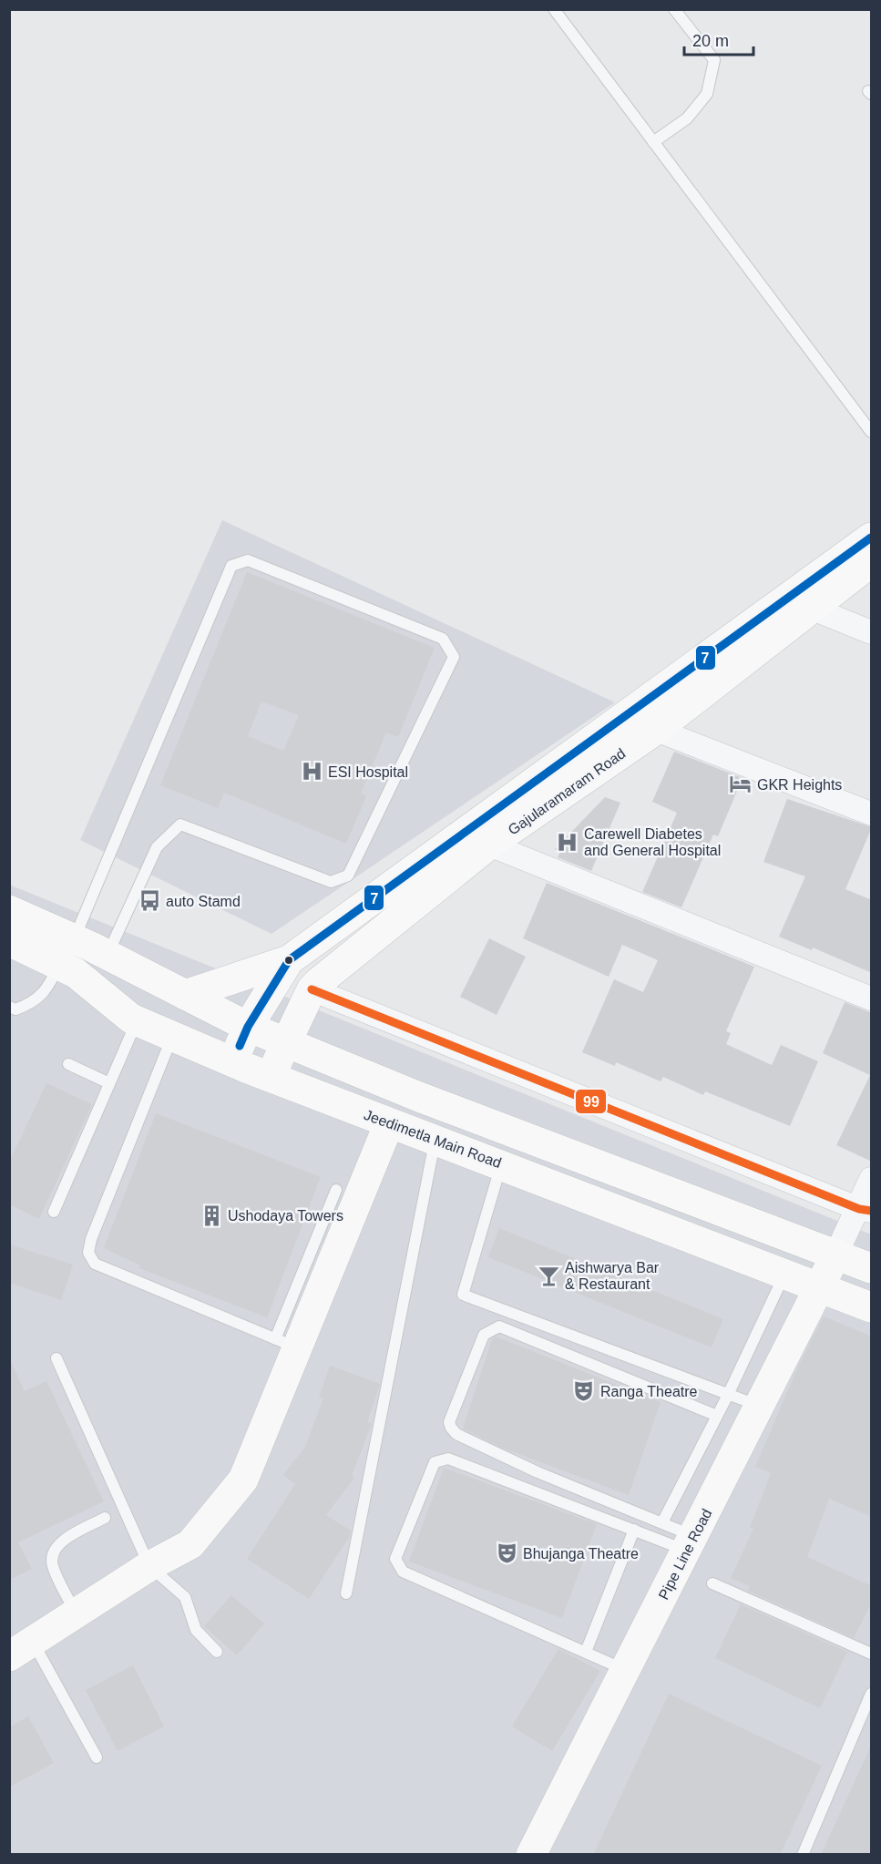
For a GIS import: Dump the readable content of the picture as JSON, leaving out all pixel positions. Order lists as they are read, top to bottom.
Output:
{
  "streets": {
    "main road": ["Gajularamaram Road", "Jeedimetla Main Road", "Pipe Line Road"]
  },
  "crossings": [
    ["Jeedimetla Main Road", "Pipe Line Road"]
  ],
  "places": {
    "hospital": ["ESI Hospital", "Carewell Diabetes and General Hospital"],
    "hotel": ["GKR Heights"],
    "bus stop": ["auto Stamd"],
    "building": ["Ushodaya Towers"],
    "bar": ["Aishwarya Bar & Restaurant"],
    "theatre": ["Ranga Theatre", "Bhujanga Theatre"]
  },
  "lines": ["transit line 7", "transit line 99"],
  "scale_bar": "20 m"
}
